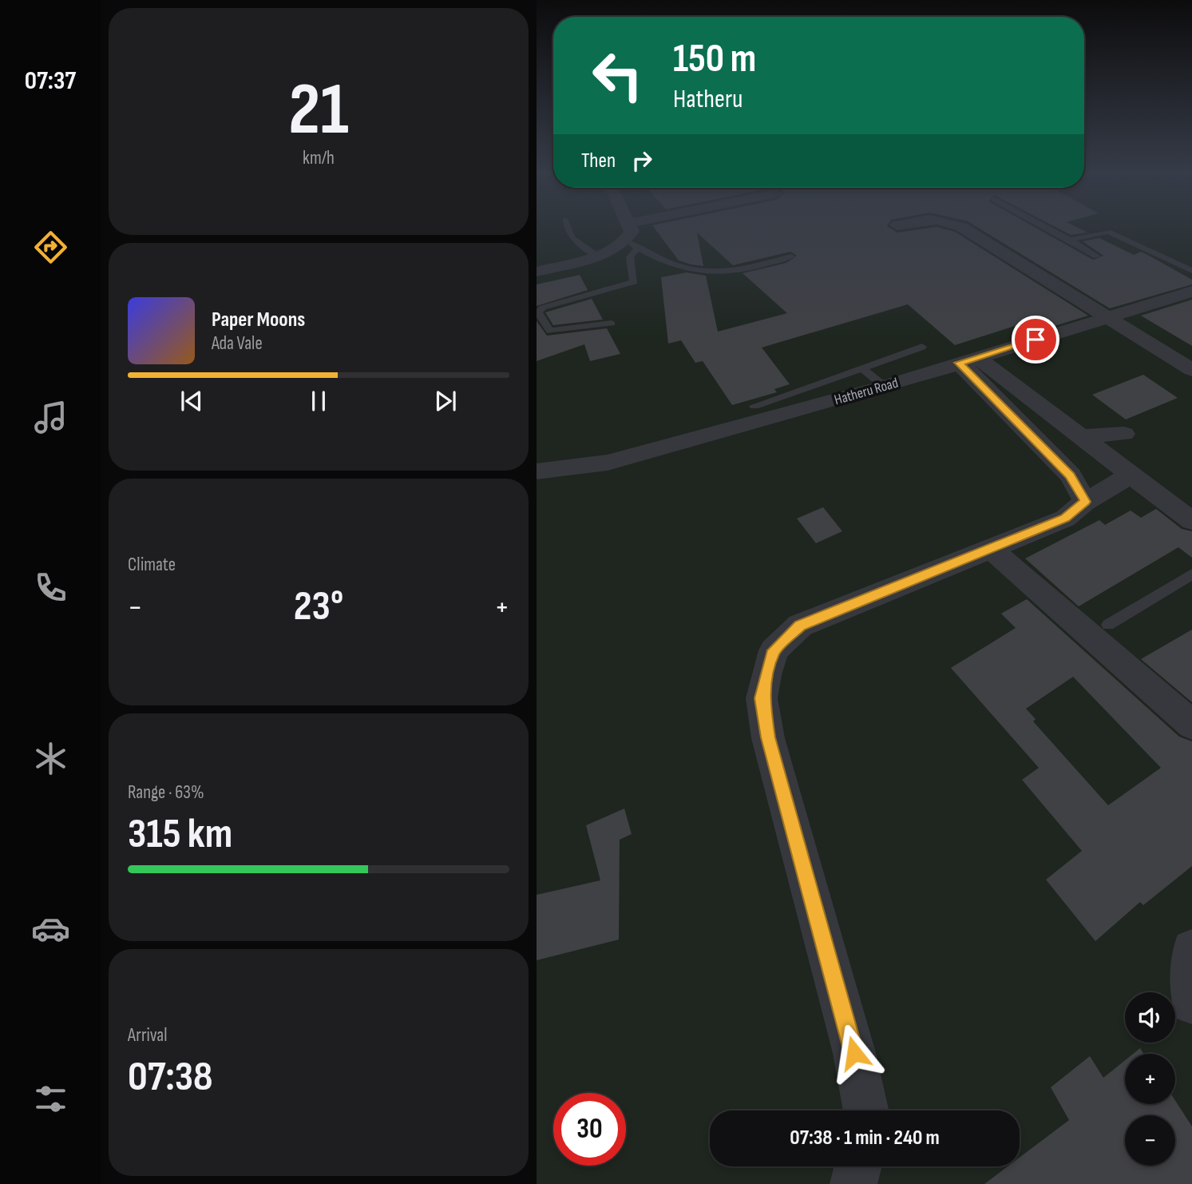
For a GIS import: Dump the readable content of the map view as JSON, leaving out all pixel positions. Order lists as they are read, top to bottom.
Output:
{
  "streets": {
    "street": ["Hatheru Road"]
  },
  "page": {
    "tabs": "07:37",
    "tile": [
      ["21", "km/h"],
      "Climate",
      ["Range · 63%", "315 km"],
      ["Arrival", "07:38"]
    ],
    "turn": ["150 m", "Hatheru"],
    "then": "Then",
    "song": ["Paper Moons", "Ada Vale"],
    "heat": ["−", "23°", "+"],
    "map_buttons": ["+", "−"],
    "limit": "30",
    "trip": "07:38 · 1 min · 240 m"
  }
}
